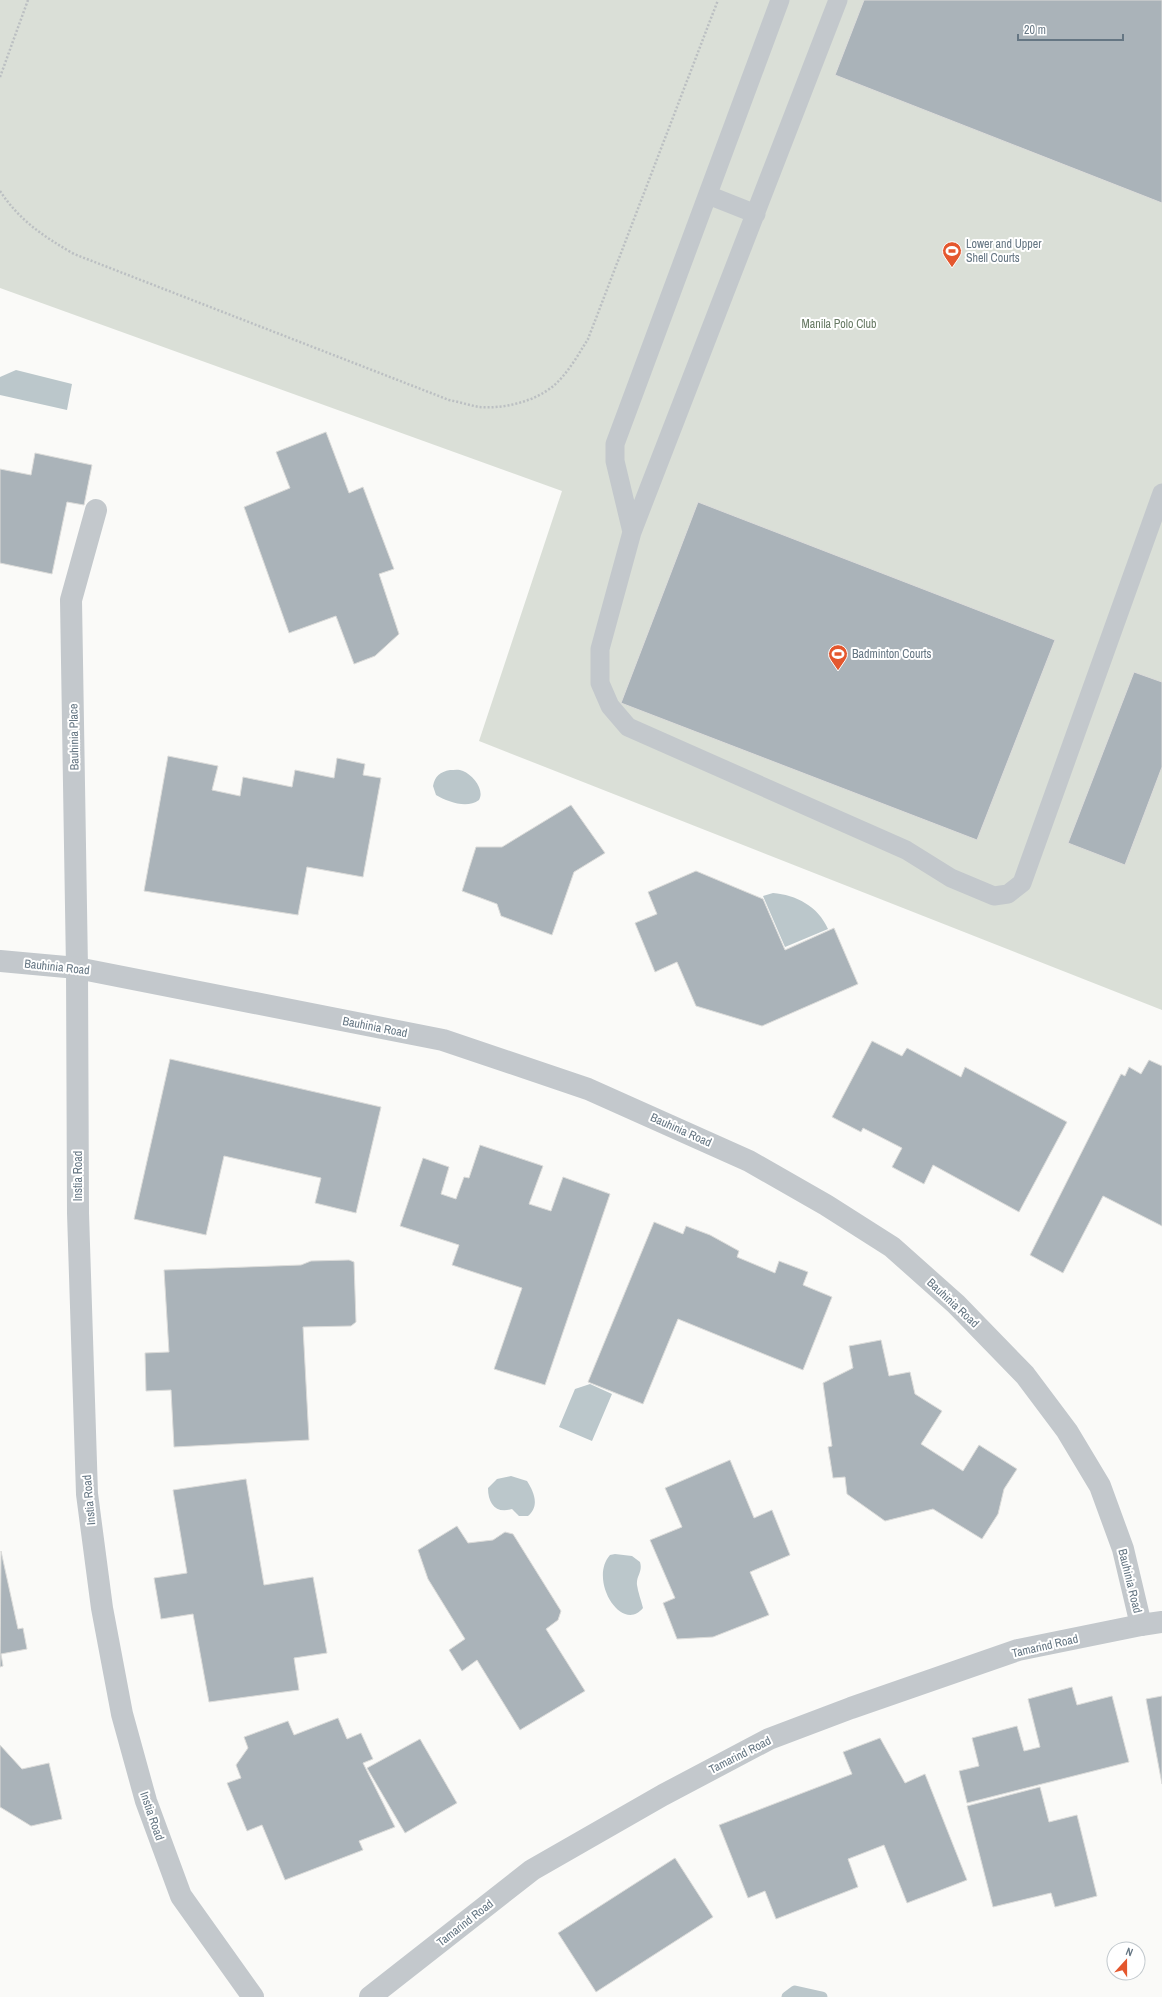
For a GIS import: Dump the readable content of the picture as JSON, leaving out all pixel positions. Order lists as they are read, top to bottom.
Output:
{
  "streets": {
    "street": [
      "Bauhinia Place",
      "Bauhinia Road",
      "Instia Road",
      "Tamarind Road"
    ]
  },
  "crossings": [
    ["Bauhinia Place", "Bauhinia Road"],
    ["Bauhinia Place", "Instia Road"],
    ["Bauhinia Road", "Instia Road"],
    ["Bauhinia Road", "Tamarind Road"]
  ],
  "parks": ["Manila Polo Club"],
  "places": {
    "sports": ["Lower and Upper Shell Courts", "Badminton Courts"]
  },
  "scale_bar": "20 m",
  "north": "top"
}
